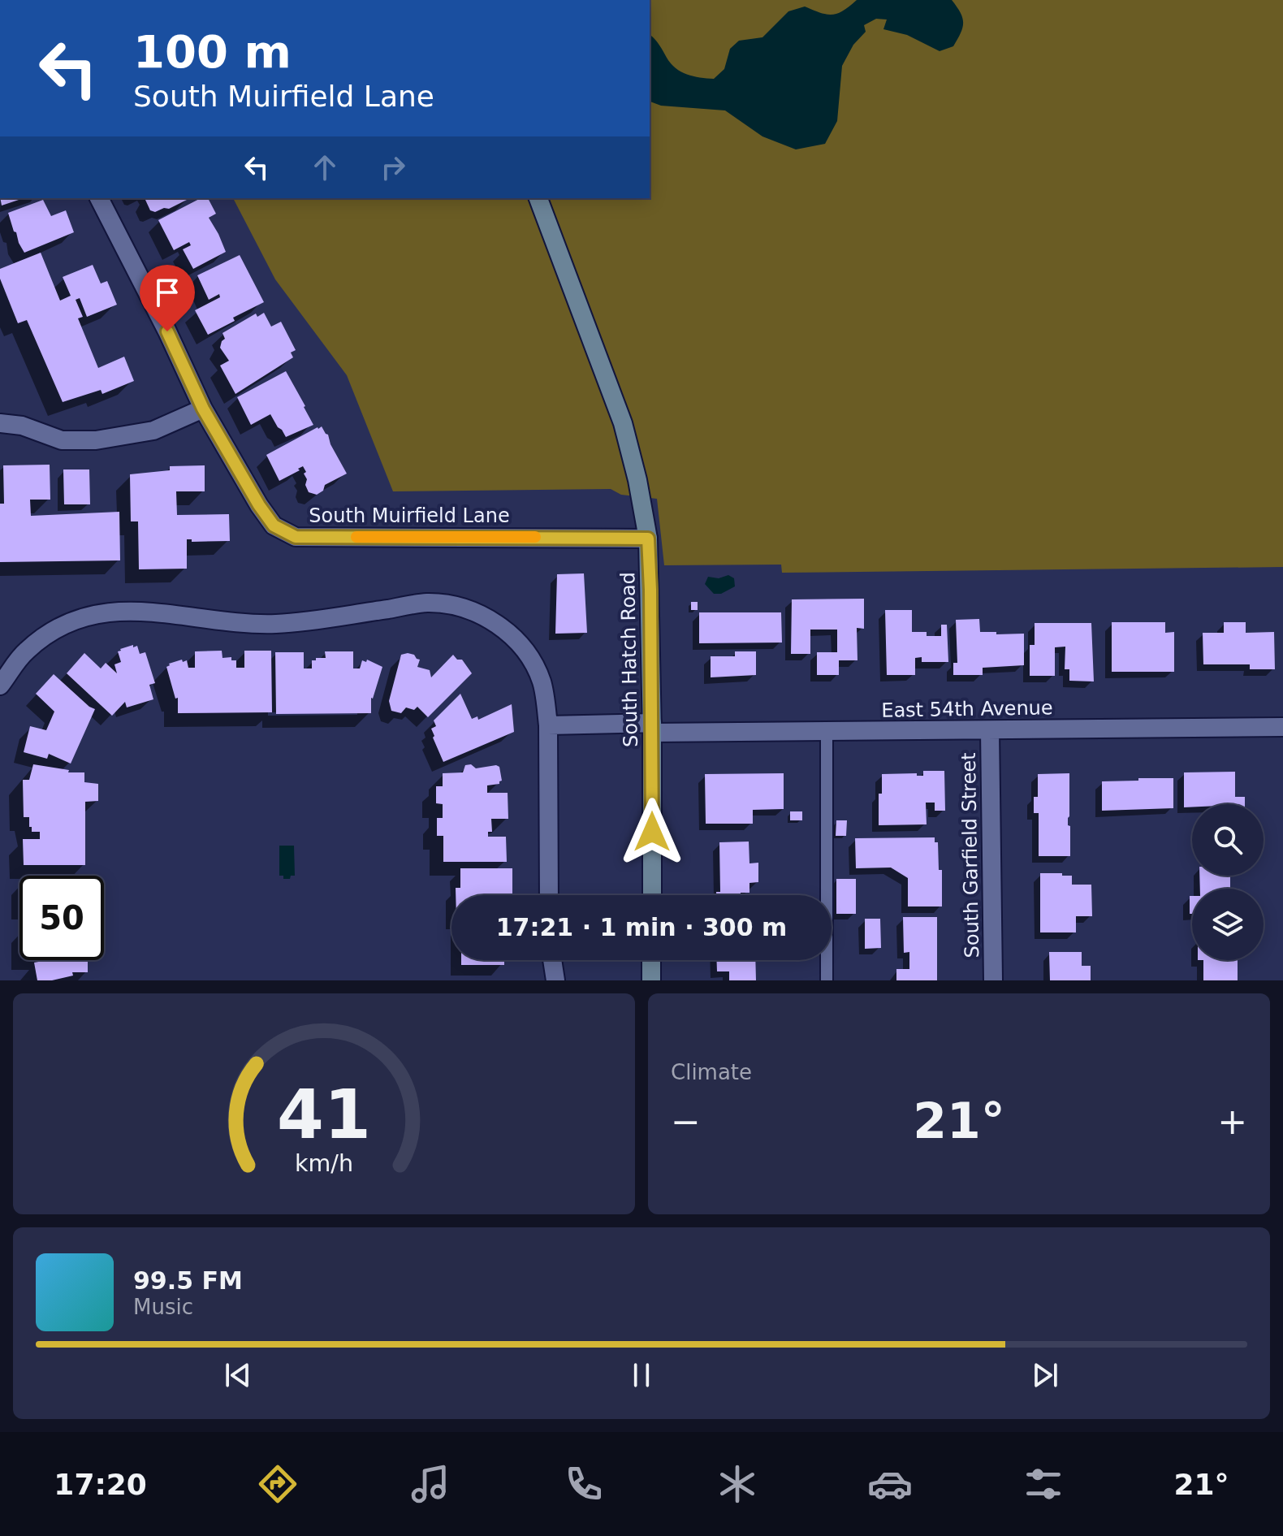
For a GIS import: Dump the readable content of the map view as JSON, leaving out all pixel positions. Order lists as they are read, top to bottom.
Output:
{
  "streets": {
    "main road": ["South Hatch Road"],
    "street": ["South Muirfield Lane", "East 54th Avenue", "South Garfield Street"]
  },
  "crossings": [
    ["South Muirfield Lane", "South Hatch Road"],
    ["South Hatch Road", "East 54th Avenue"],
    ["East 54th Avenue", "South Garfield Street"]
  ],
  "page": {
    "turn": ["100 m", "South Muirfield Lane"],
    "limit": "50",
    "trip": "17:21 · 1 min · 300 m",
    "tile": "Climate",
    "heat": ["−", "21°", "+"],
    "song": ["99.5 FM", "Music"],
    "tabs": ["17:20", "21°"],
    "gauge": ["41", "km/h"]
  }
}
